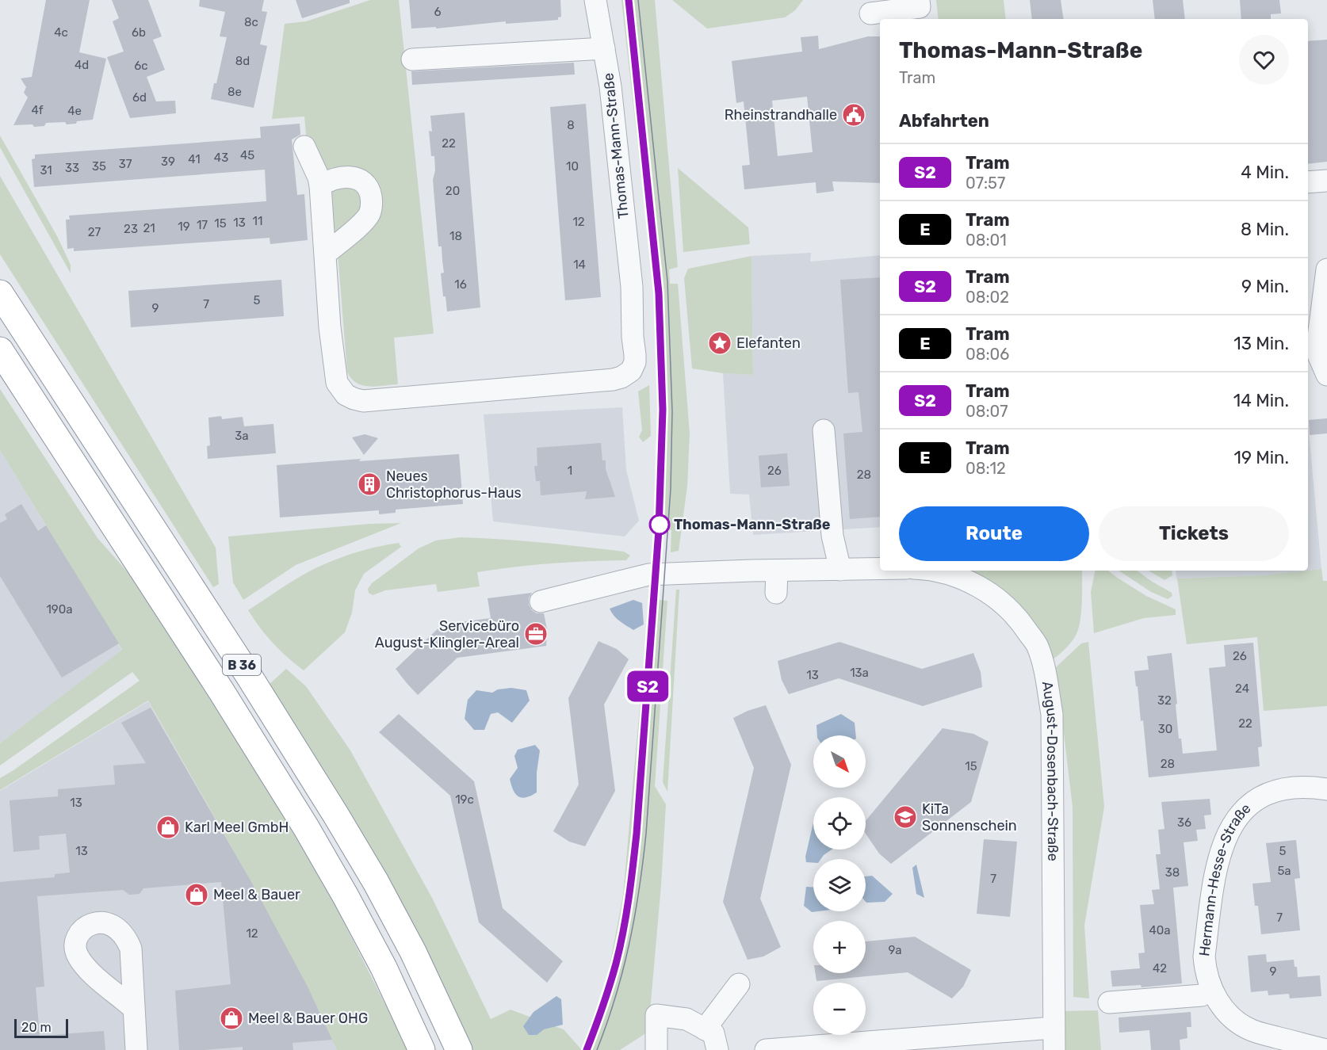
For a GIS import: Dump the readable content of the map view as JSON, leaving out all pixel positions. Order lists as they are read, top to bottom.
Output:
{
  "streets": {
    "highway": ["B 36"],
    "street": ["Thomas-Mann-Straße", "August-Dosenbach-Straße", "Hermann-Hesse-Straße"]
  },
  "places": {
    "public building": ["Rheinstrandhalle"],
    "place": ["Elefanten"],
    "building": ["Neues Christophorus-Haus"],
    "other": ["Thomas-Mann-Straße"],
    "office": ["Servicebüro August-Klingler-Areal"],
    "school or university": ["KiTa Sonnenschein"],
    "shop": ["Karl Meel GmbH", "Meel & Bauer", "Meel & Bauer OHG"]
  },
  "lines": ["tram line S2"],
  "house_numbers": [
    "6",
    "8c",
    "4c",
    "6b",
    "8d",
    "4d",
    "6c",
    "8e",
    "6d",
    "4f",
    "4e",
    "8",
    "22",
    "45",
    "43",
    "41",
    "39",
    "37",
    "35",
    "10",
    "33",
    "31",
    "20",
    "11",
    "12",
    "13",
    "15",
    "17",
    "19",
    "21",
    "23",
    "27",
    "18",
    "14",
    "16",
    "5",
    "7",
    "9",
    "3a",
    "1",
    "26",
    "28",
    "190a",
    "26",
    "13a",
    "13",
    "24",
    "32",
    "22",
    "30",
    "28",
    "15",
    "19c",
    "13",
    "36",
    "13",
    "5",
    "5a",
    "38",
    "7",
    "7",
    "40a",
    "12",
    "9a",
    "42",
    "9"
  ],
  "scale_bar": "20 m",
  "north": "bottom right",
  "page": {
    "on_map": "S2",
    "heading": [
      ["Thomas-Mann-Straße", "Tram"],
      "Abfahrten"
    ],
    "list": [
      {
        "mark": "S2",
        "name": "Tram",
        "note": "07:57",
        "value": "4 Min."
      },
      {
        "mark": "E",
        "name": "Tram",
        "note": "08:01",
        "value": "8 Min."
      },
      {
        "mark": "S2",
        "name": "Tram",
        "note": "08:02",
        "value": "9 Min."
      },
      {
        "mark": "E",
        "name": "Tram",
        "note": "08:06",
        "value": "13 Min."
      },
      {
        "mark": "S2",
        "name": "Tram",
        "note": "08:07",
        "value": "14 Min."
      },
      {
        "mark": "E",
        "name": "Tram",
        "note": "08:12",
        "value": "19 Min."
      }
    ],
    "buttons": ["Route", "Tickets"],
    "map_buttons": ["+", "−"],
    "scale": "20 m"
  }
}
